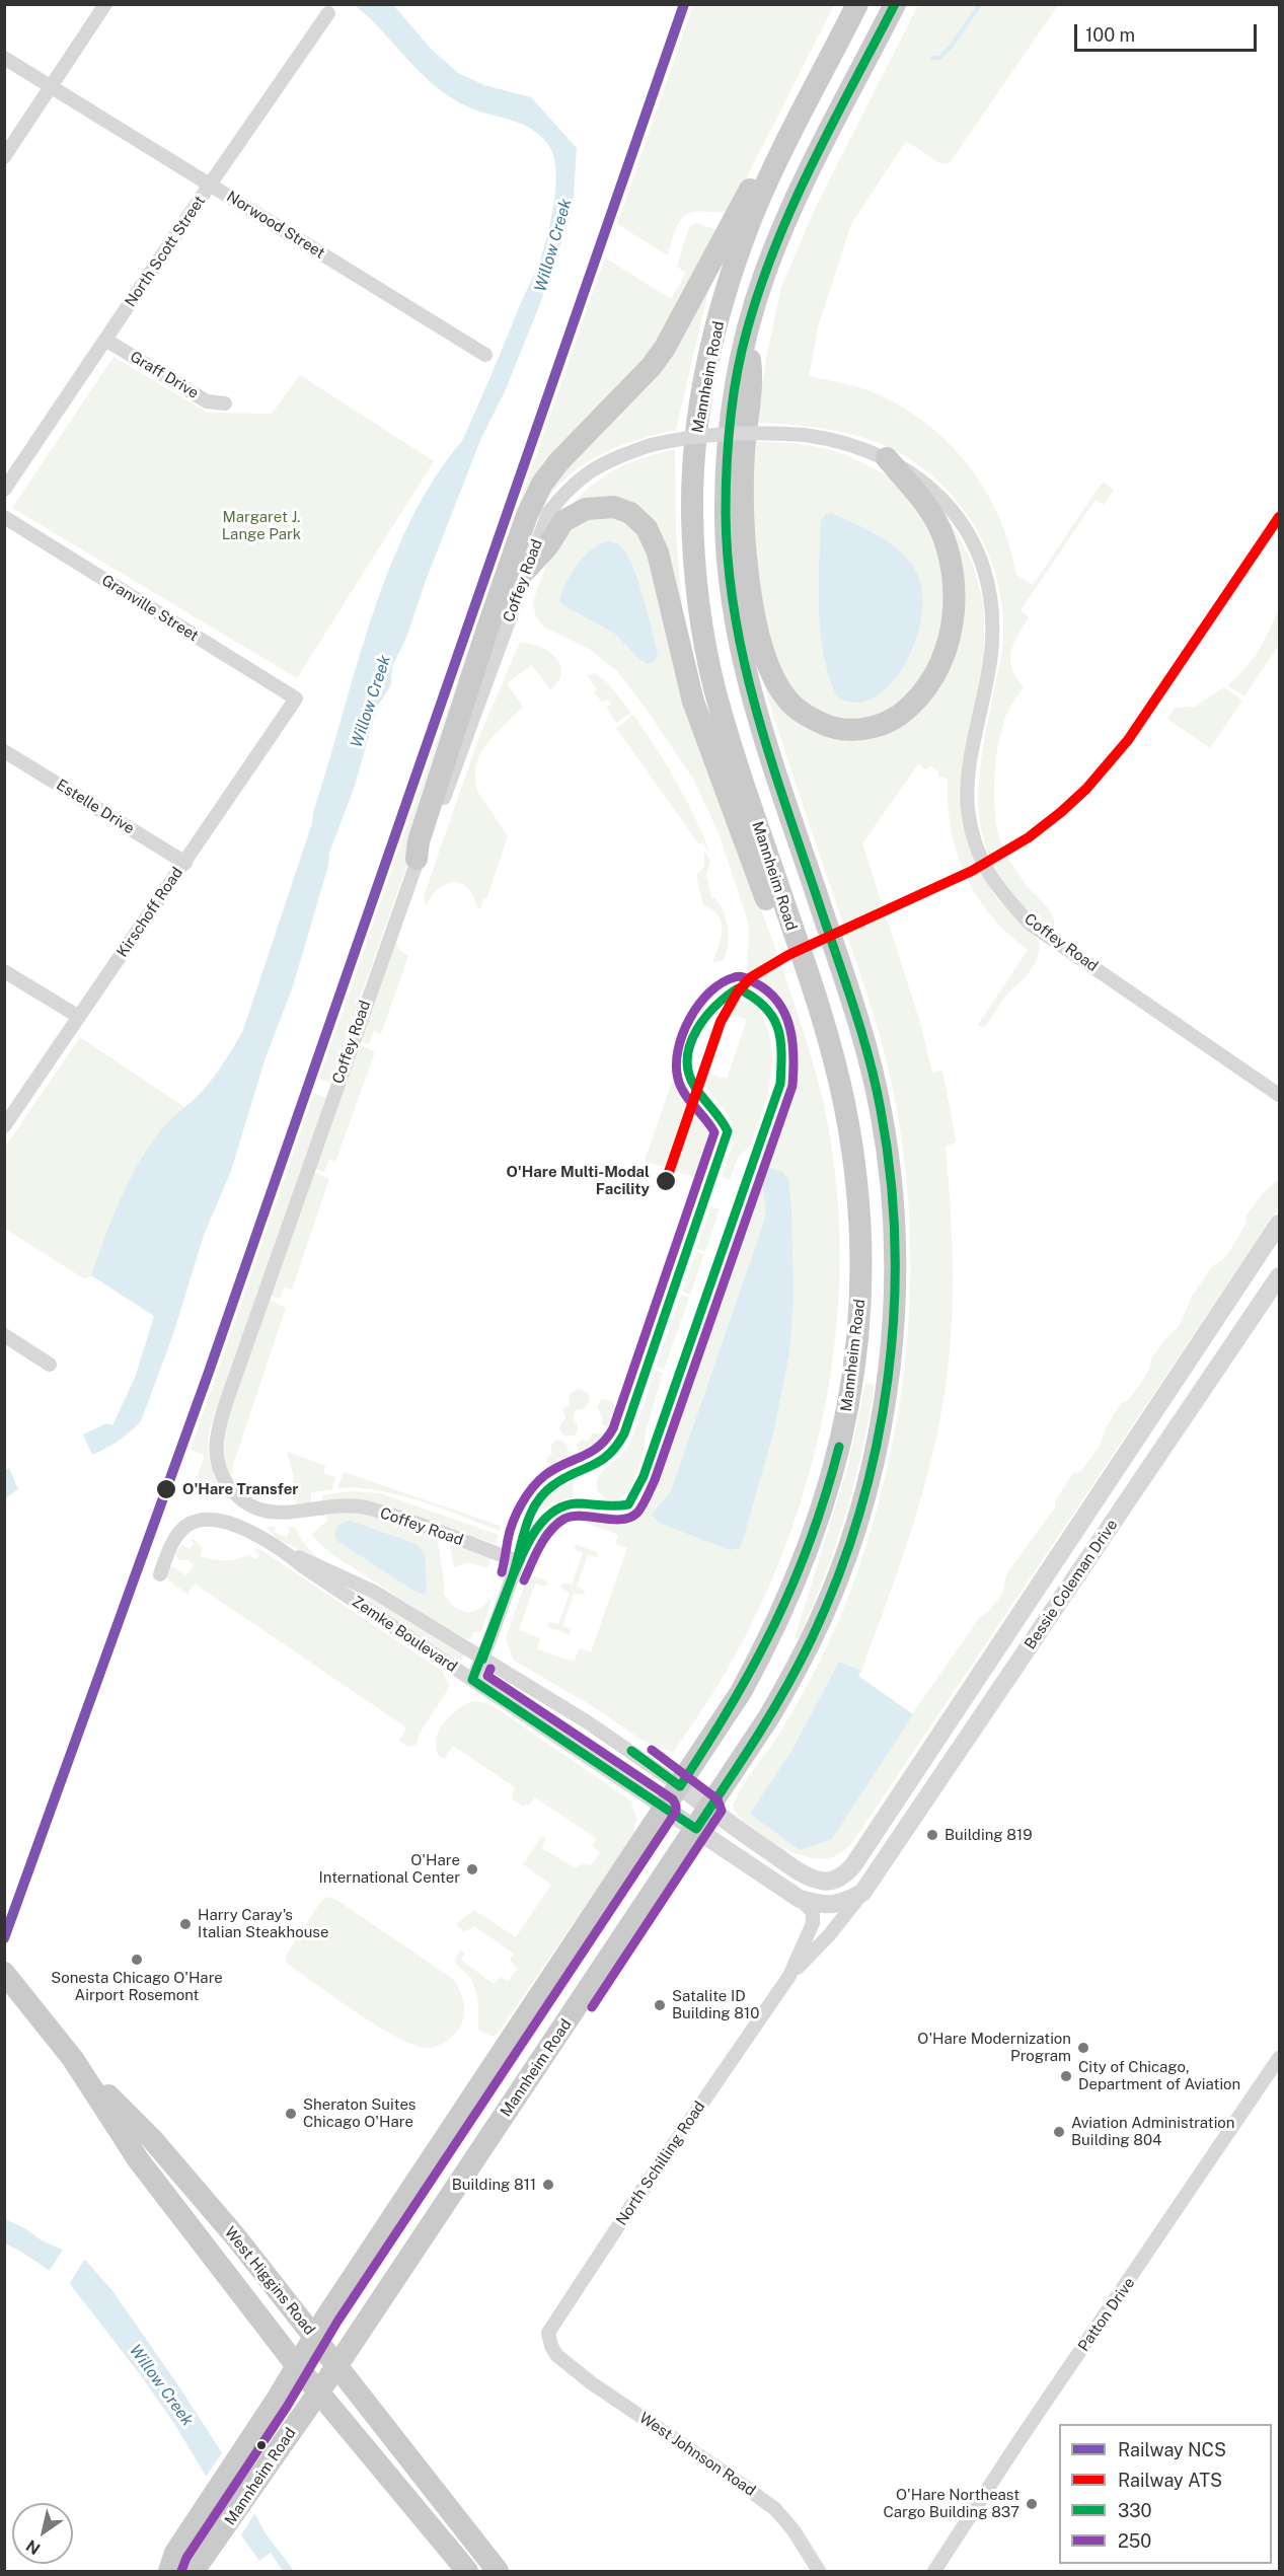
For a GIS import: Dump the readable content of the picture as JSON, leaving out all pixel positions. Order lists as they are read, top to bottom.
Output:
{
  "streets": {
    "main road": ["Mannheim Road", "West Higgins Road"],
    "street": [
      "Norwood Street",
      "North Scott Street",
      "Graff Drive",
      "Coffey Road",
      "Granville Street",
      "Estelle Drive",
      "Kirschoff Road",
      "Bessie Coleman Drive",
      "Zemke Boulevard",
      "North Schilling Road",
      "Patton Drive",
      "West Johnson Road"
    ]
  },
  "crossings": [
    ["Norwood Street", "North Scott Street"],
    ["North Scott Street", "Graff Drive"],
    ["Mannheim Road", "Zemke Boulevard"],
    ["Mannheim Road", "West Higgins Road"],
    ["Coffey Road", "Zemke Boulevard"],
    ["Granville Street", "Kirschoff Road"],
    ["Estelle Drive", "Kirschoff Road"],
    ["Bessie Coleman Drive", "Zemke Boulevard"],
    ["Bessie Coleman Drive", "North Schilling Road"],
    ["Zemke Boulevard", "North Schilling Road"],
    ["North Schilling Road", "West Johnson Road"]
  ],
  "water": ["Willow Creek"],
  "parks": ["Margaret J. Lange Park"],
  "places": [
    "O'Hare Multi-Modal Facility",
    "O'Hare Transfer",
    "Building 819",
    "O'Hare International Center",
    "Harry Caray's Italian Steakhouse",
    "Sonesta Chicago O'Hare Airport Rosemont",
    "Satalite ID Building 810",
    "O'Hare Modernization Program",
    "City of Chicago, Department of Aviation",
    "Sheraton Suites Chicago O'Hare",
    "Aviation Administration Building 804",
    "Building 811",
    "O'Hare Northeast Cargo Building 837"
  ],
  "lines": [
    "rail line NCS",
    "transit line 330",
    "rail line ATS",
    "transit line 250"
  ],
  "legend": [
    "Railway NCS",
    "Railway ATS",
    "330",
    "250"
  ],
  "scale_bar": "100 m",
  "north": "bottom left"
}
